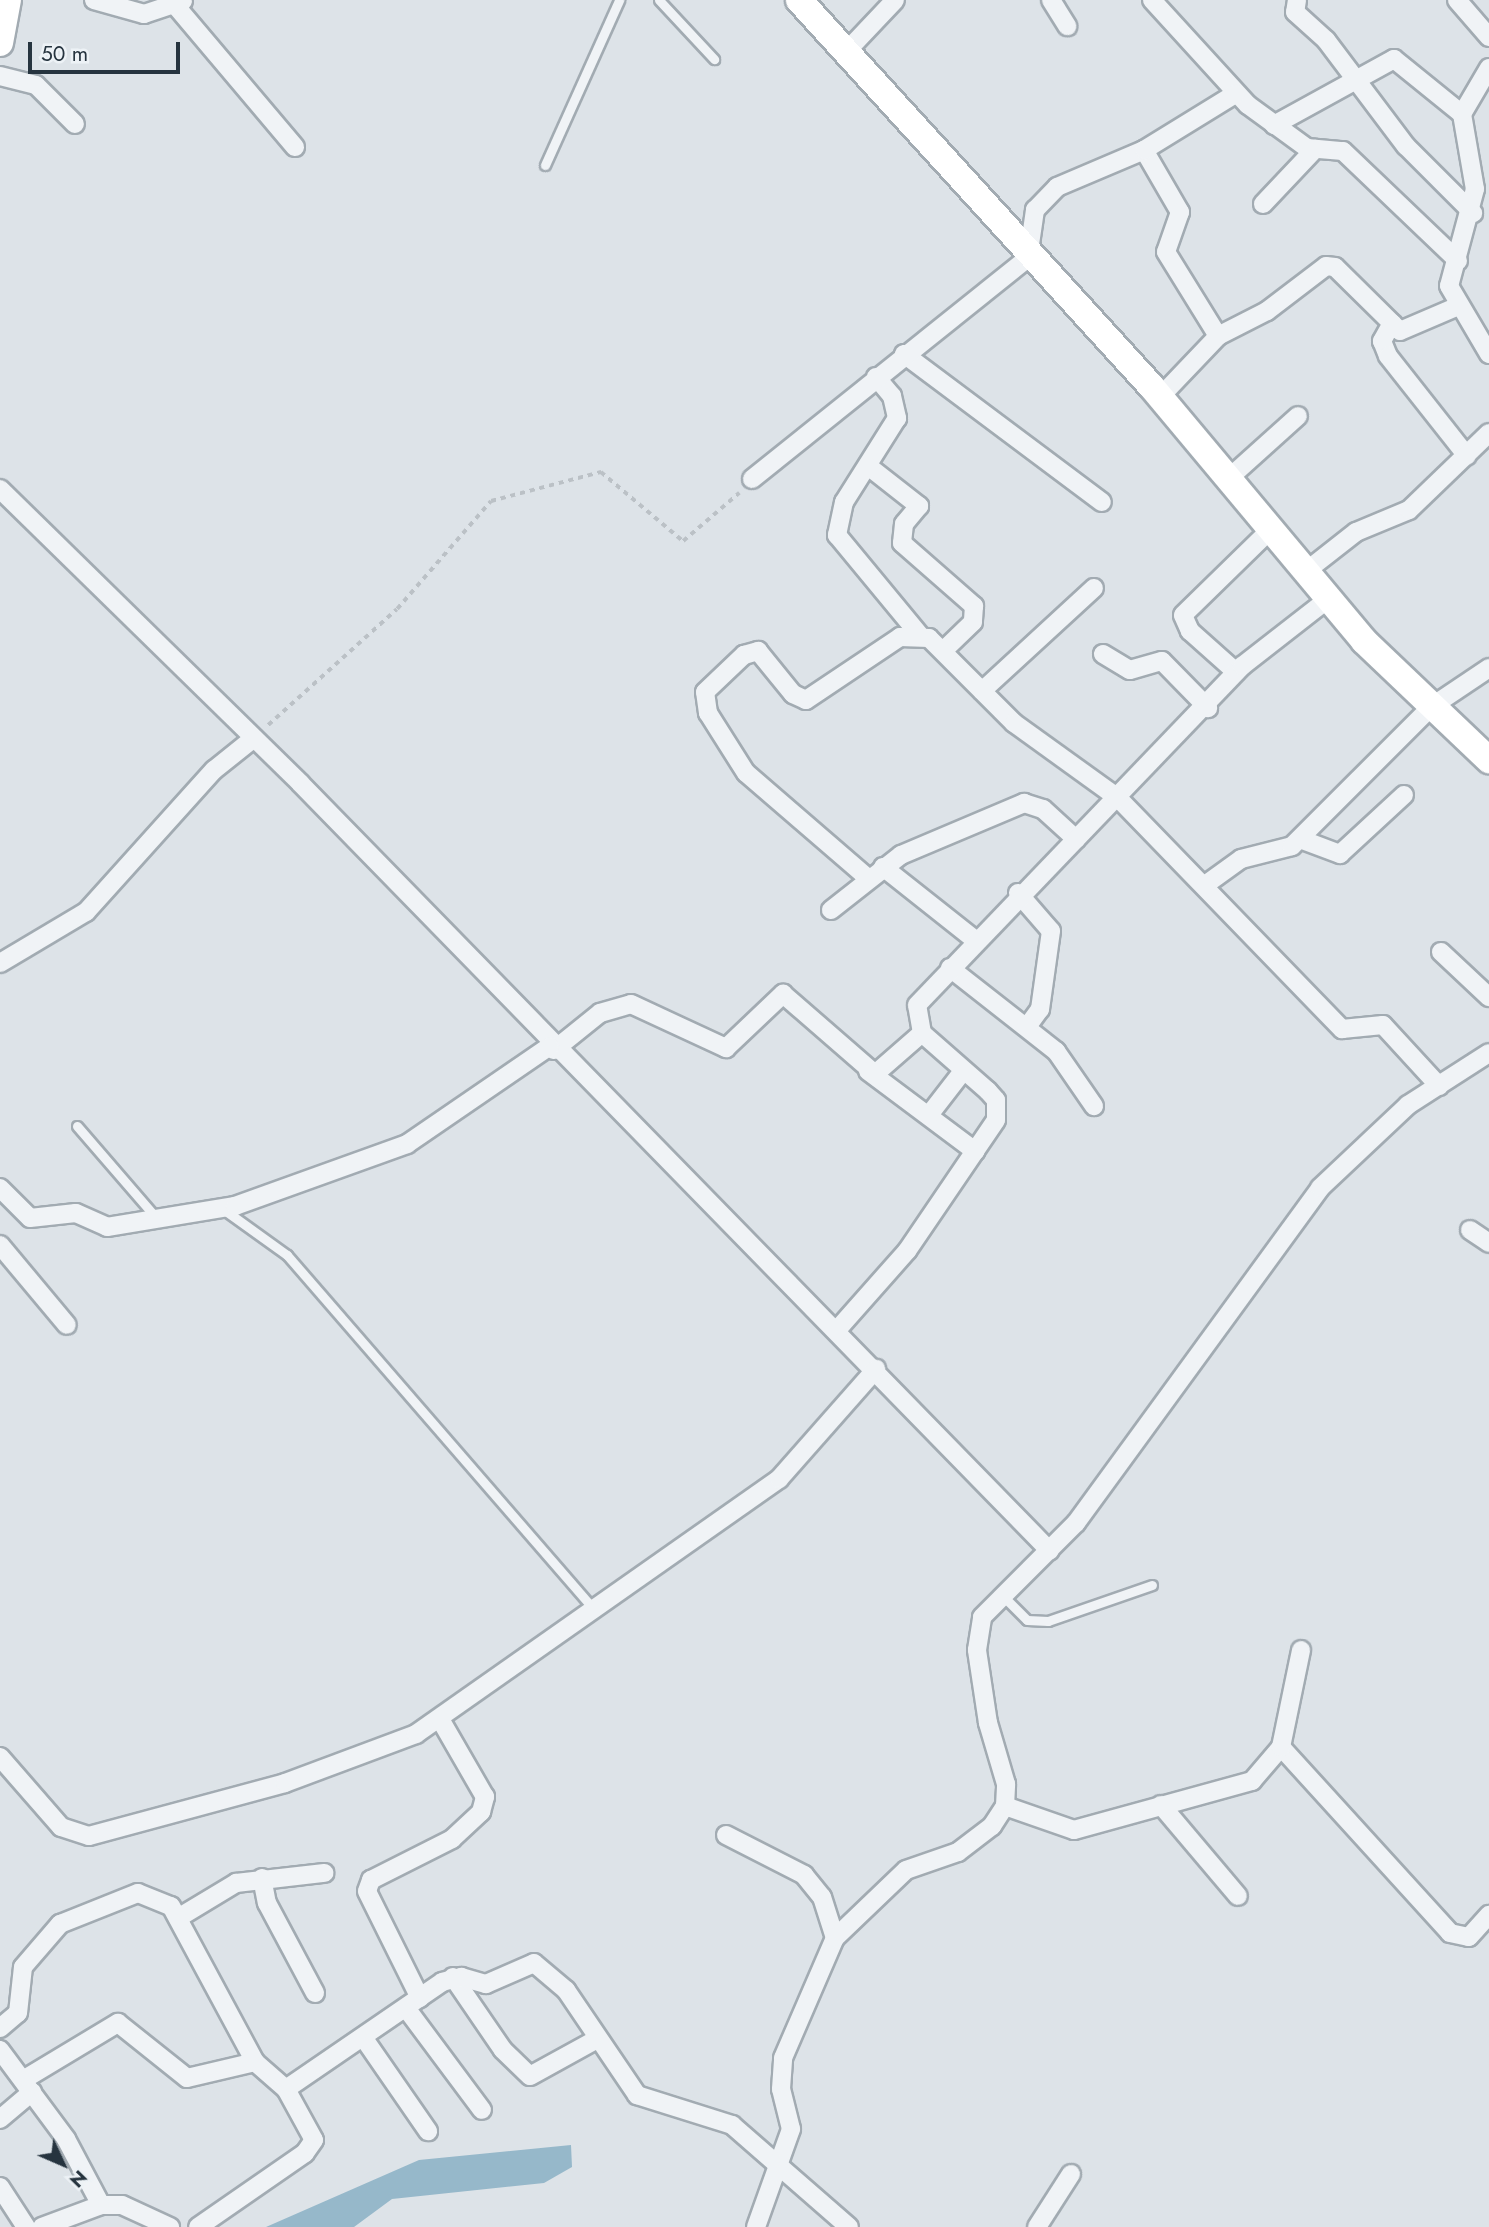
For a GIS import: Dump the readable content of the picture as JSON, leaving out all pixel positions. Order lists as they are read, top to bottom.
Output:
{
  "scale_bar": "50 m",
  "north": "bottom right"
}
